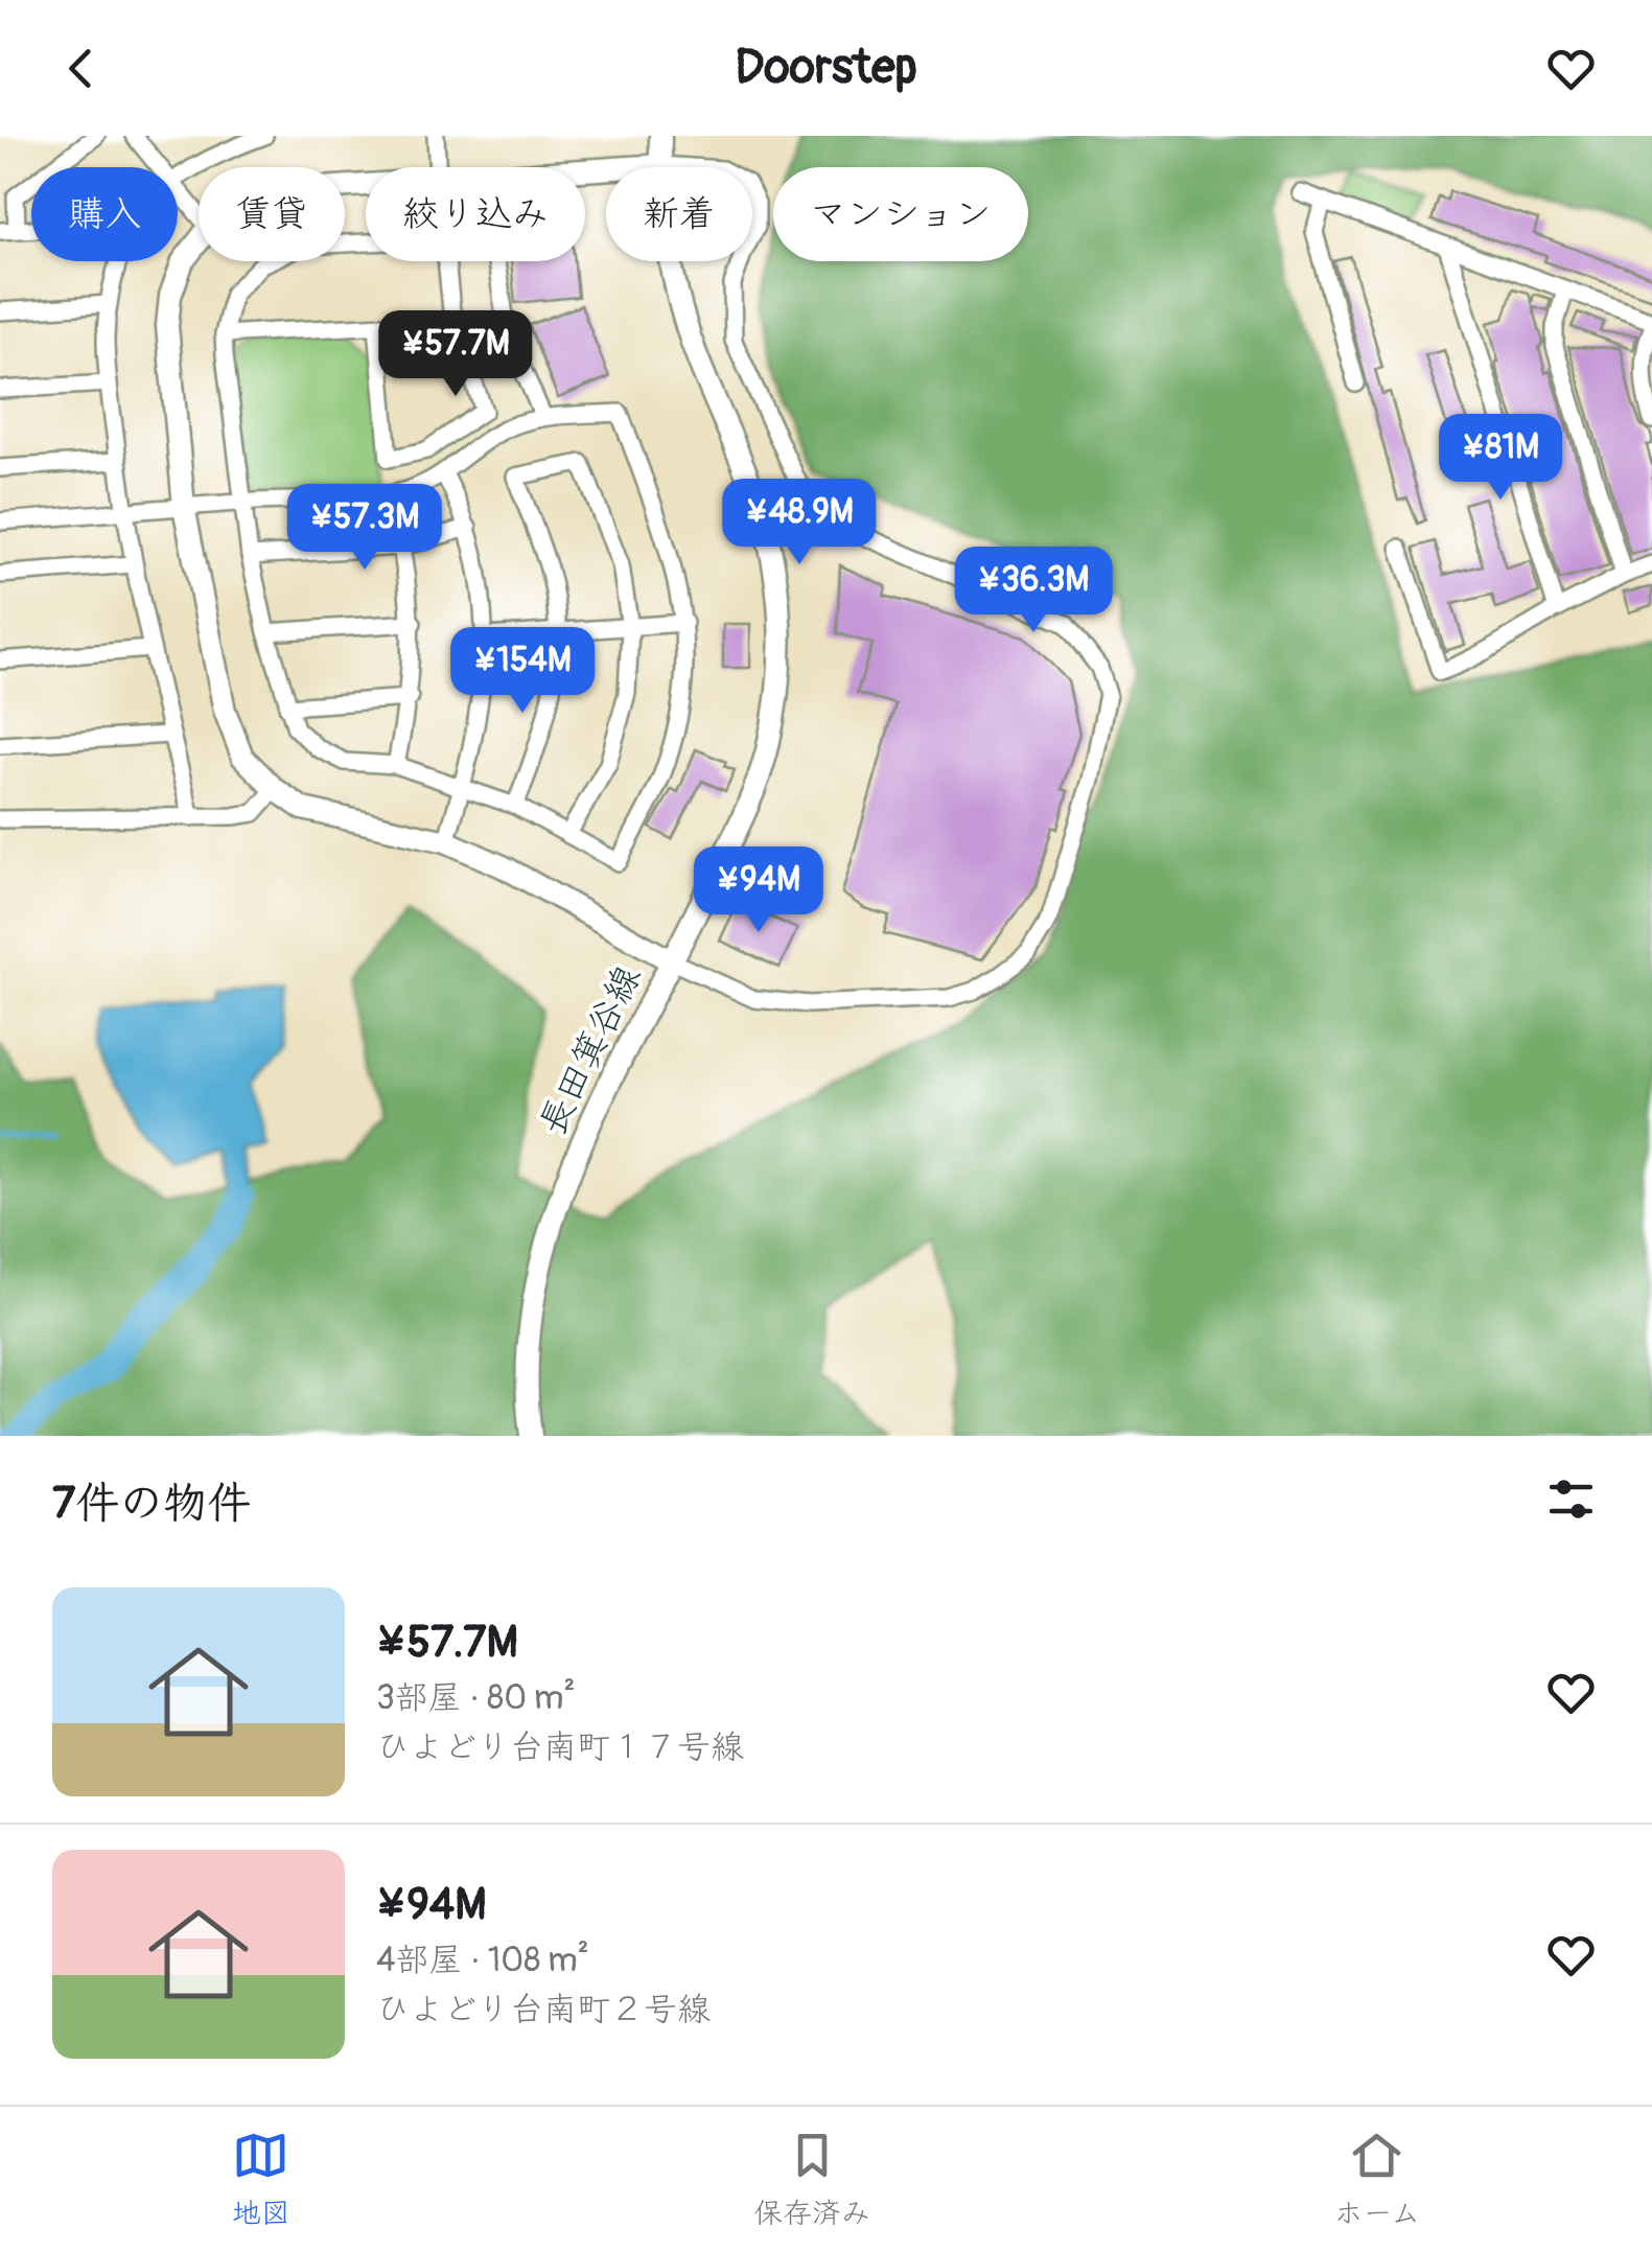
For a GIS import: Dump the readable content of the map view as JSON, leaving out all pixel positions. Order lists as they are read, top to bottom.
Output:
{
  "streets": {
    "street": ["長田箕谷線"]
  },
  "page": {
    "header": "Doorstep",
    "chip": [
      "購入",
      "賃貸",
      "絞り込み",
      "新着",
      "マンション"
    ],
    "price": [
      "¥57.7M",
      "¥81M",
      "¥48.9M",
      "¥57.3M",
      "¥36.3M",
      "¥154M",
      "¥94M"
    ],
    "heading": "7件の物件",
    "list": [
      {
        "name": "¥57.7M",
        "note": "3部屋 · 80 m² · ひよどり台南町１７号線"
      },
      {
        "name": "¥94M",
        "note": "4部屋 · 108 m² · ひよどり台南町２号線"
      }
    ],
    "tabs": ["地図", "保存済み", "ホーム"]
  }
}
